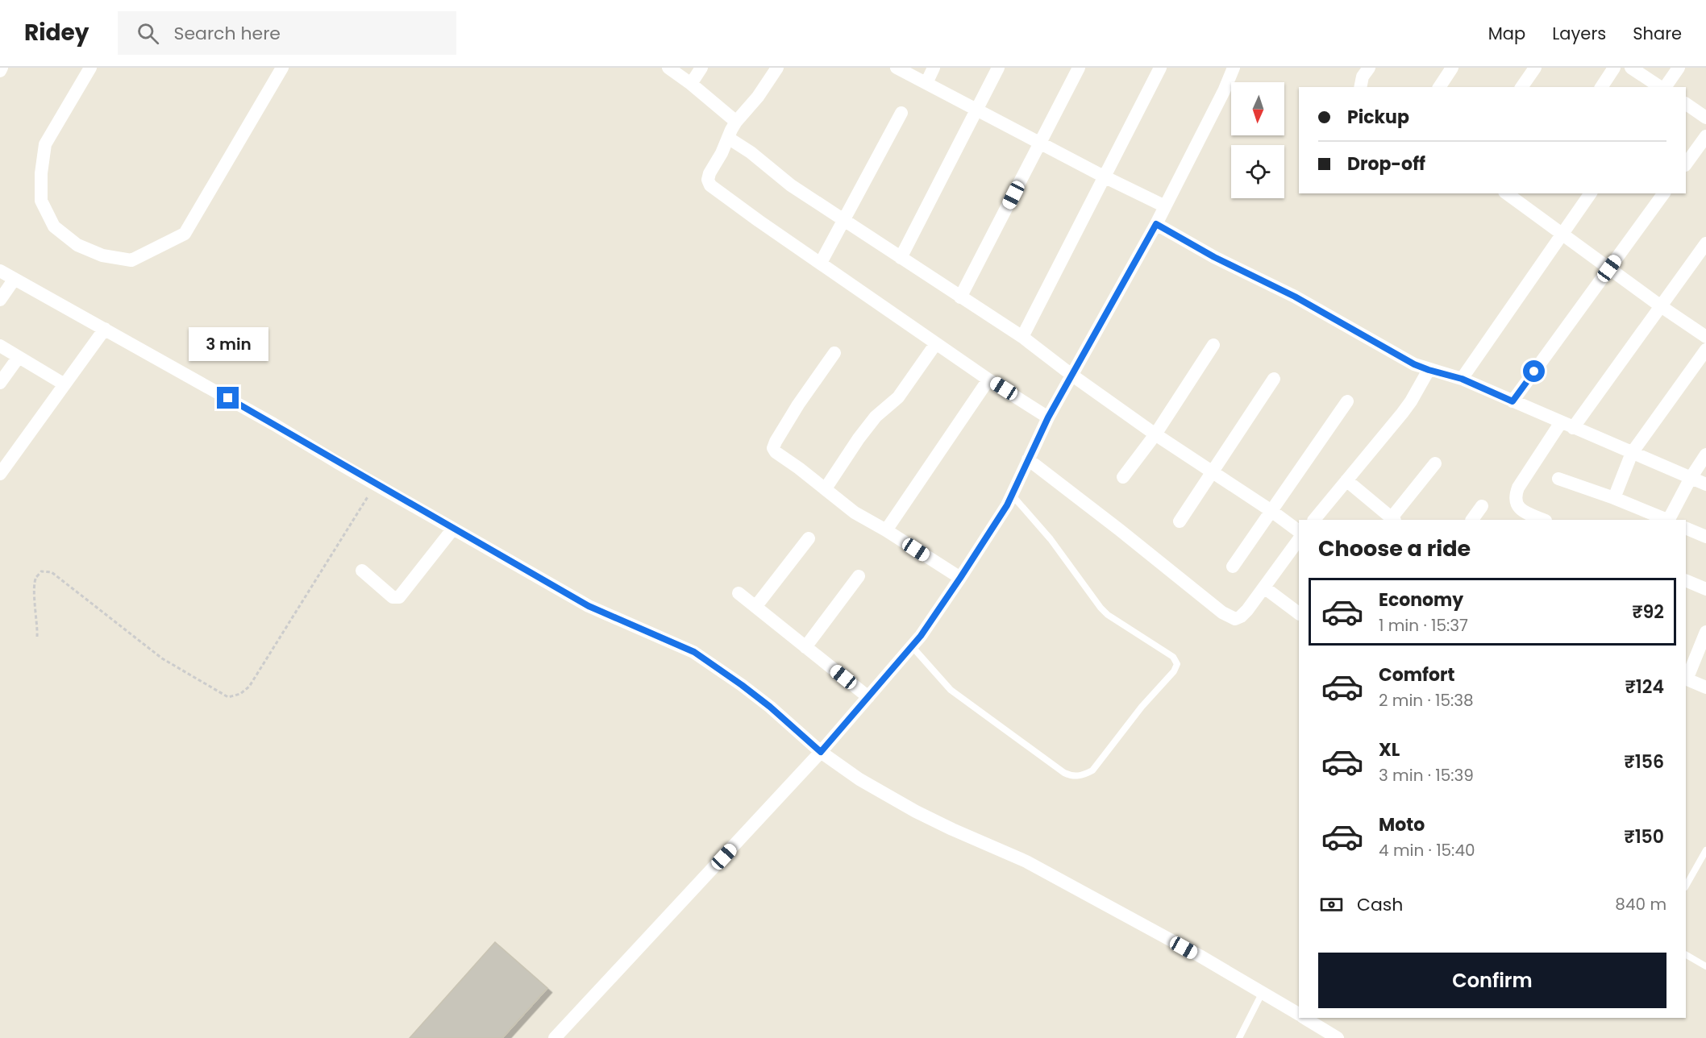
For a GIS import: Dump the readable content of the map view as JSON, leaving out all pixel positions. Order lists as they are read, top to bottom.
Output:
{
  "north": "bottom",
  "page": {
    "header": "Ridey",
    "search": "Search here",
    "nav": ["Map", "Layers", "Share"],
    "banner": ["Pickup", "Drop-off"],
    "bubble": "3 min",
    "heading": "Choose a ride",
    "list": [
      {
        "name": "Economy",
        "note": "1 min · 15:37",
        "value": "₹92"
      },
      {
        "name": "Comfort",
        "note": "2 min · 15:38",
        "value": "₹124"
      },
      {
        "name": "XL",
        "note": "3 min · 15:39",
        "value": "₹156"
      },
      {
        "name": "Moto",
        "note": "4 min · 15:40",
        "value": "₹150"
      }
    ],
    "pay": ["Cash", "840 m"],
    "buttons": "Confirm"
  }
}
